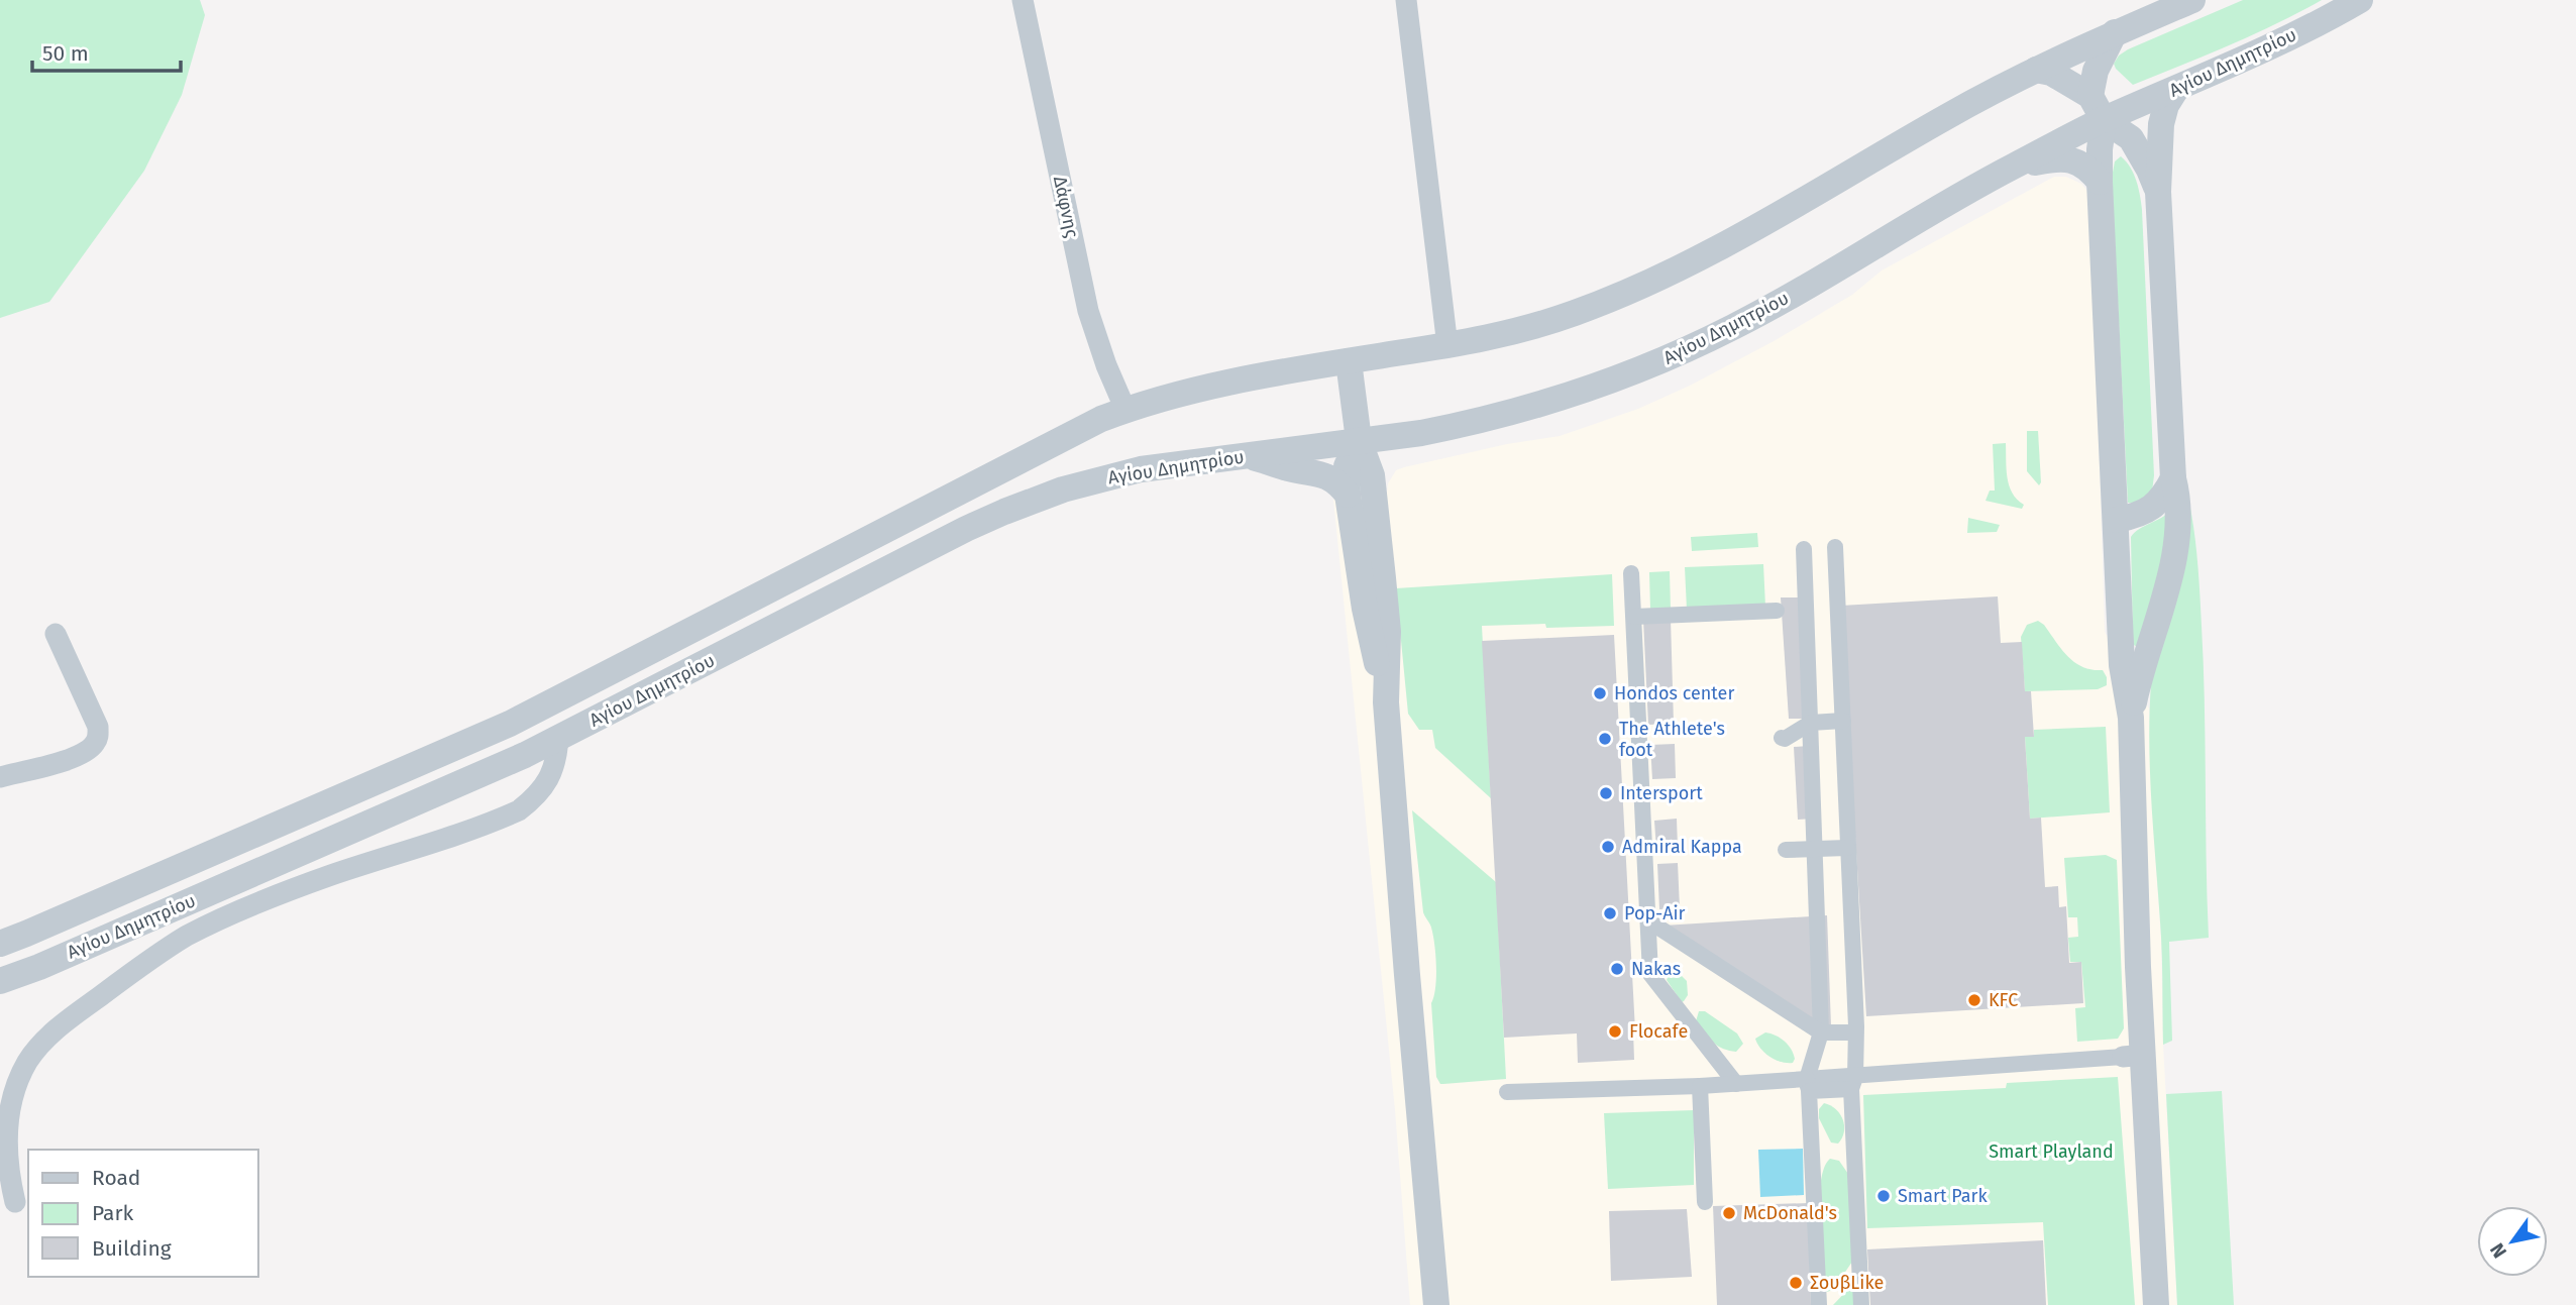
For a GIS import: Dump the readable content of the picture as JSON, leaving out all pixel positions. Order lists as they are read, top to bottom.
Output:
{
  "streets": {
    "street": ["Αγίου Δημητρίου", "Δάφνης"]
  },
  "crossings": [
    ["Αγίου Δημητρίου", "Δάφνης"]
  ],
  "parks": ["Smart Playland"],
  "places": [
    "Hondos center",
    "The Athlete's foot",
    "Intersport",
    "Admiral Kappa",
    "Pop-Air",
    "Nakas",
    "KFC",
    "Flocafe",
    "Smart Park",
    "McDonald's",
    "ΣουβLike"
  ],
  "legend": ["Road", "Park", "Building"],
  "scale_bar": "50 m",
  "north": "bottom left"
}
